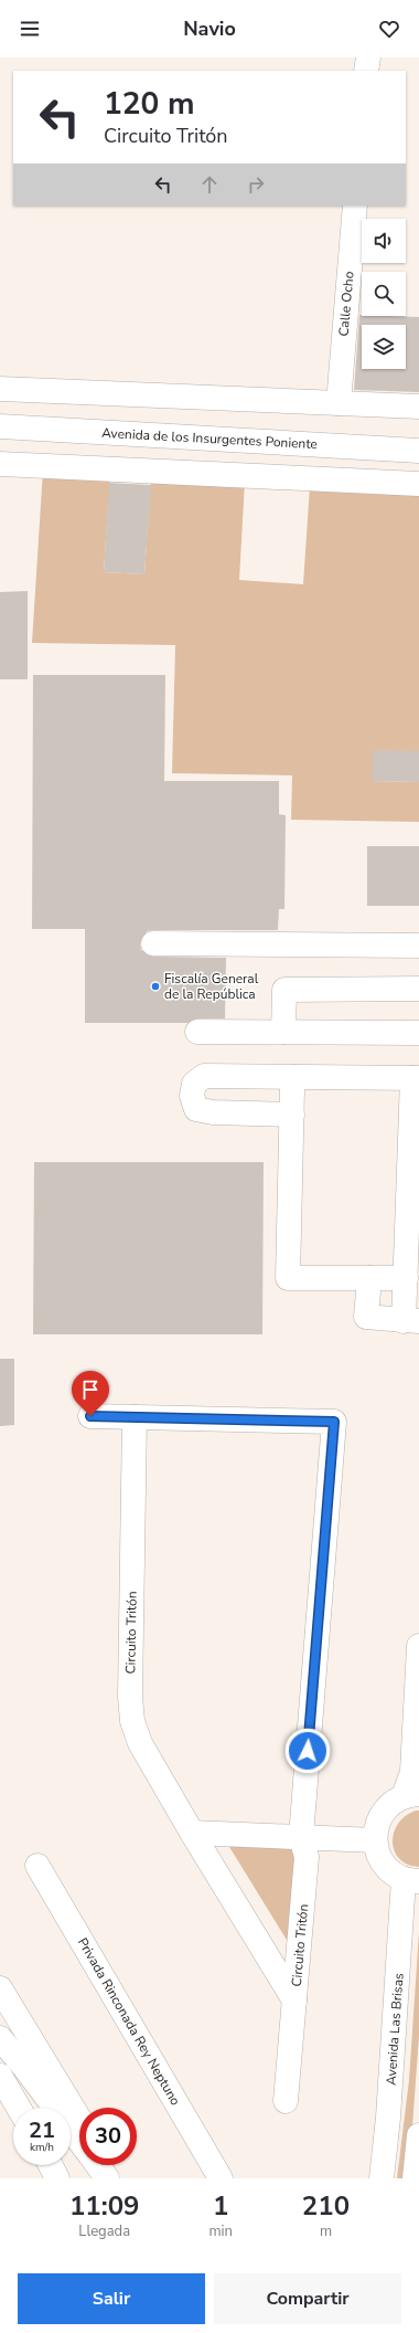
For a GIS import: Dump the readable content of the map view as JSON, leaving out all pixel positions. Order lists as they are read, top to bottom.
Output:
{
  "streets": {
    "main road": [
      "Calle Ocho",
      "Avenida de los Insurgentes Poniente",
      "Circuito Tritón",
      "Privada Rinconada Rey Neptuno",
      "Avenida Las Brisas"
    ]
  },
  "places": ["Fiscalía General de la República"],
  "page": {
    "header": "Navio",
    "turn": ["120 m", "Circuito Tritón"],
    "speed": "21 km/h",
    "limit": "30",
    "eta": [
      "11:09",
      "Llegada",
      "1",
      "min",
      "210",
      "m"
    ],
    "buttons": ["Salir", "Compartir"]
  }
}
